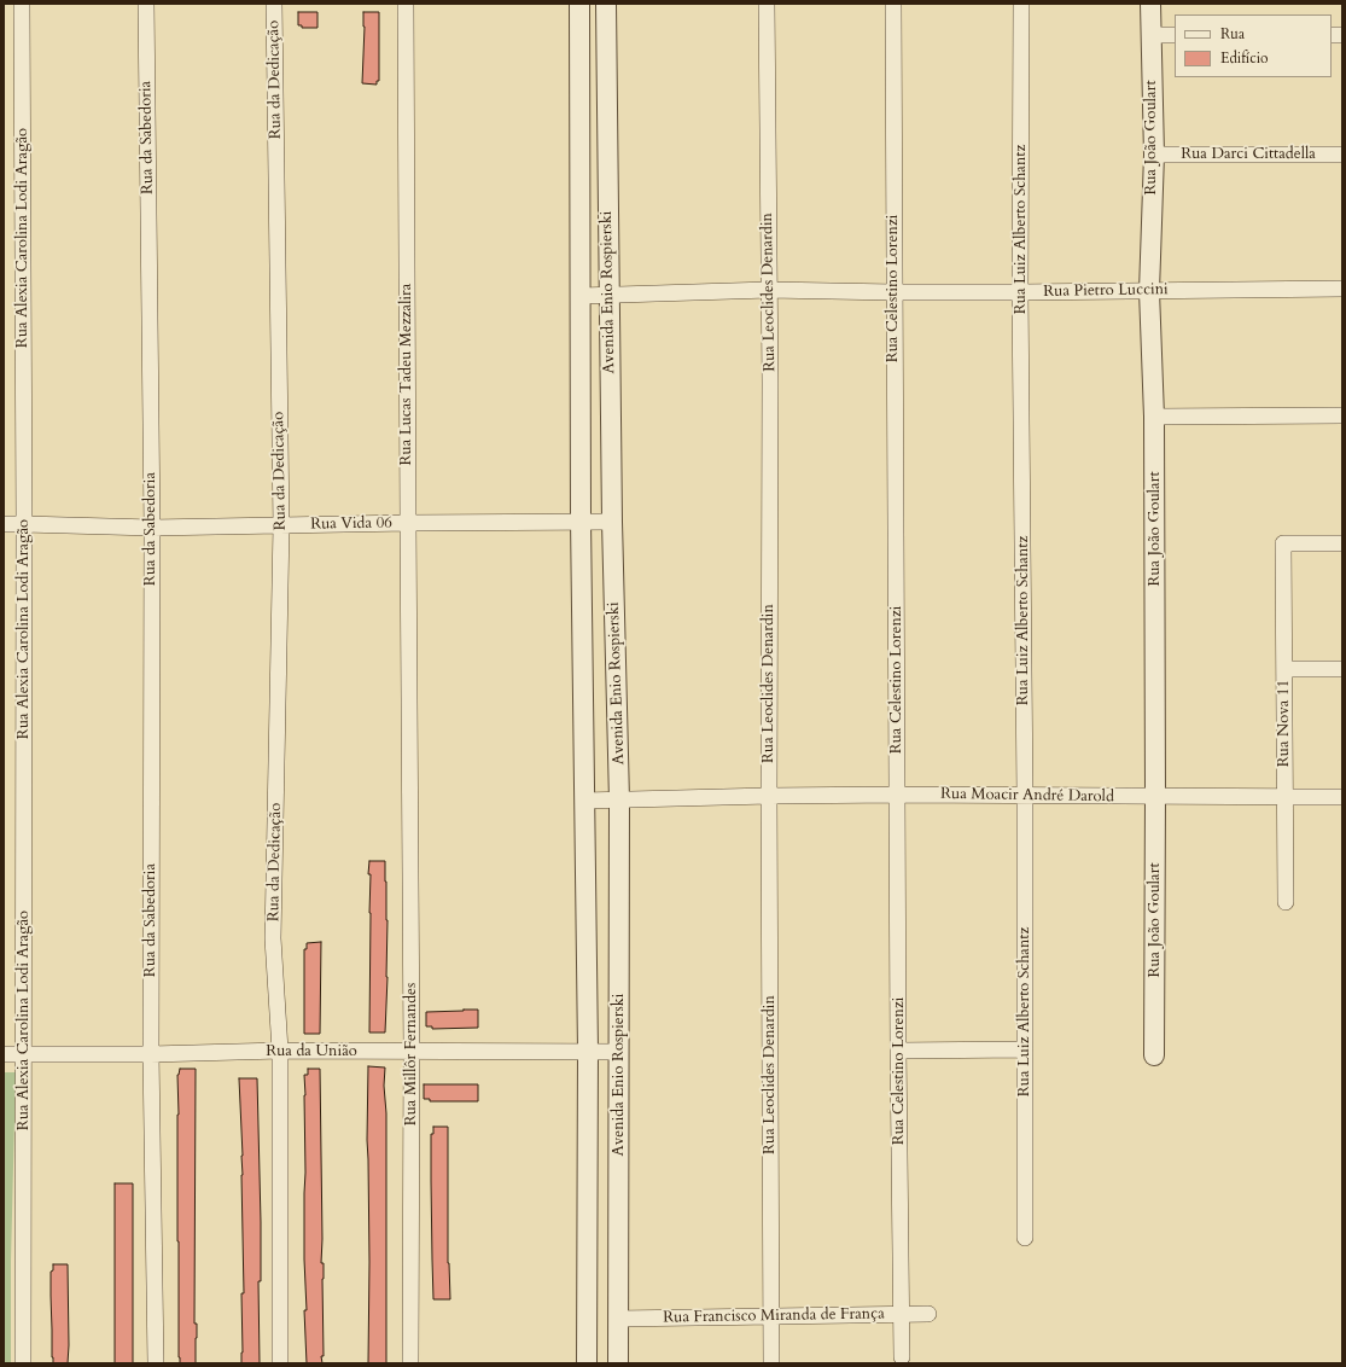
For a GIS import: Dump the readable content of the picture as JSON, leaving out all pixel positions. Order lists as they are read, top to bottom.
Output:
{
  "streets": {
    "street": [
      "Rua da Dedicação",
      "Rua da Sabedoria",
      "Rua João Goulart",
      "Rua Darci Cittadella",
      "Rua Luiz Alberto Schantz",
      "Rua Alexia Carolina Lodi Aragão",
      "Rua Celestino Lorenzi",
      "Rua Pietro Luccini",
      "Avenida Enio Rospierski",
      "Rua Leoclides Denardin",
      "Rua Lucas Tadeu Mezzalira",
      "Rua Vida 06",
      "Rua Nova 11",
      "Rua Moacir André Darold",
      "Rua da União",
      "Rua Millôr Fernandes",
      "Rua Francisco Miranda de França"
    ]
  },
  "crossings": [
    ["Rua da Dedicação", "Rua Vida 06"],
    ["Rua da Dedicação", "Rua da União"],
    ["Rua da Sabedoria", "Rua Vida 06"],
    ["Rua da Sabedoria", "Rua da União"],
    ["Rua João Goulart", "Rua Darci Cittadella"],
    ["Rua João Goulart", "Rua Pietro Luccini"],
    ["Rua João Goulart", "Rua Moacir André Darold"],
    ["Rua Luiz Alberto Schantz", "Rua Pietro Luccini"],
    ["Rua Luiz Alberto Schantz", "Rua Moacir André Darold"],
    ["Rua Alexia Carolina Lodi Aragão", "Rua Vida 06"],
    ["Rua Alexia Carolina Lodi Aragão", "Rua da União"],
    ["Rua Celestino Lorenzi", "Rua Pietro Luccini"],
    ["Rua Celestino Lorenzi", "Rua Moacir André Darold"],
    ["Rua Celestino Lorenzi", "Rua Francisco Miranda de França"],
    ["Rua Pietro Luccini", "Avenida Enio Rospierski"],
    ["Rua Pietro Luccini", "Rua Leoclides Denardin"],
    ["Avenida Enio Rospierski", "Rua Vida 06"],
    ["Avenida Enio Rospierski", "Rua Moacir André Darold"],
    ["Avenida Enio Rospierski", "Rua da União"],
    ["Avenida Enio Rospierski", "Rua Francisco Miranda de França"],
    ["Rua Leoclides Denardin", "Rua Moacir André Darold"],
    ["Rua Leoclides Denardin", "Rua Francisco Miranda de França"],
    ["Rua Lucas Tadeu Mezzalira", "Rua Vida 06"],
    ["Rua Lucas Tadeu Mezzalira", "Rua Millôr Fernandes"],
    ["Rua Nova 11", "Rua Moacir André Darold"],
    ["Rua da União", "Rua Millôr Fernandes"]
  ],
  "legend": ["Rua", "Edifício"]
}
